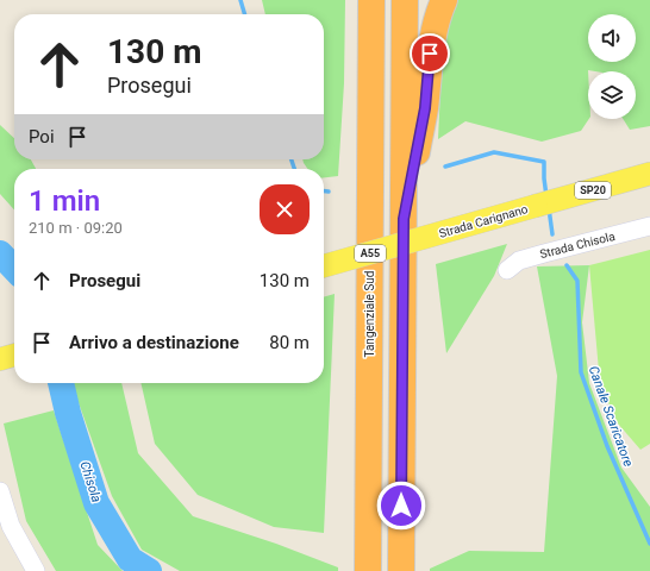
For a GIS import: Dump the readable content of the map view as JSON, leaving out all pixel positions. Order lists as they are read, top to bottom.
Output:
{
  "streets": {
    "highway": ["A55", "Tangenziale Sud"],
    "main road": ["SP20", "Strada Carignano"],
    "street": ["Strada Chisola"]
  },
  "water": ["Canale Scaricatore", "Chisola"],
  "page": {
    "turn": ["130 m", "Prosegui"],
    "then": "Poi",
    "heading": ["1 min", "210 m · 09:20"],
    "list": [
      {
        "name": "Prosegui",
        "value": "130 m"
      },
      {
        "name": "Arrivo a destinazione",
        "value": "80 m"
      }
    ]
  }
}
